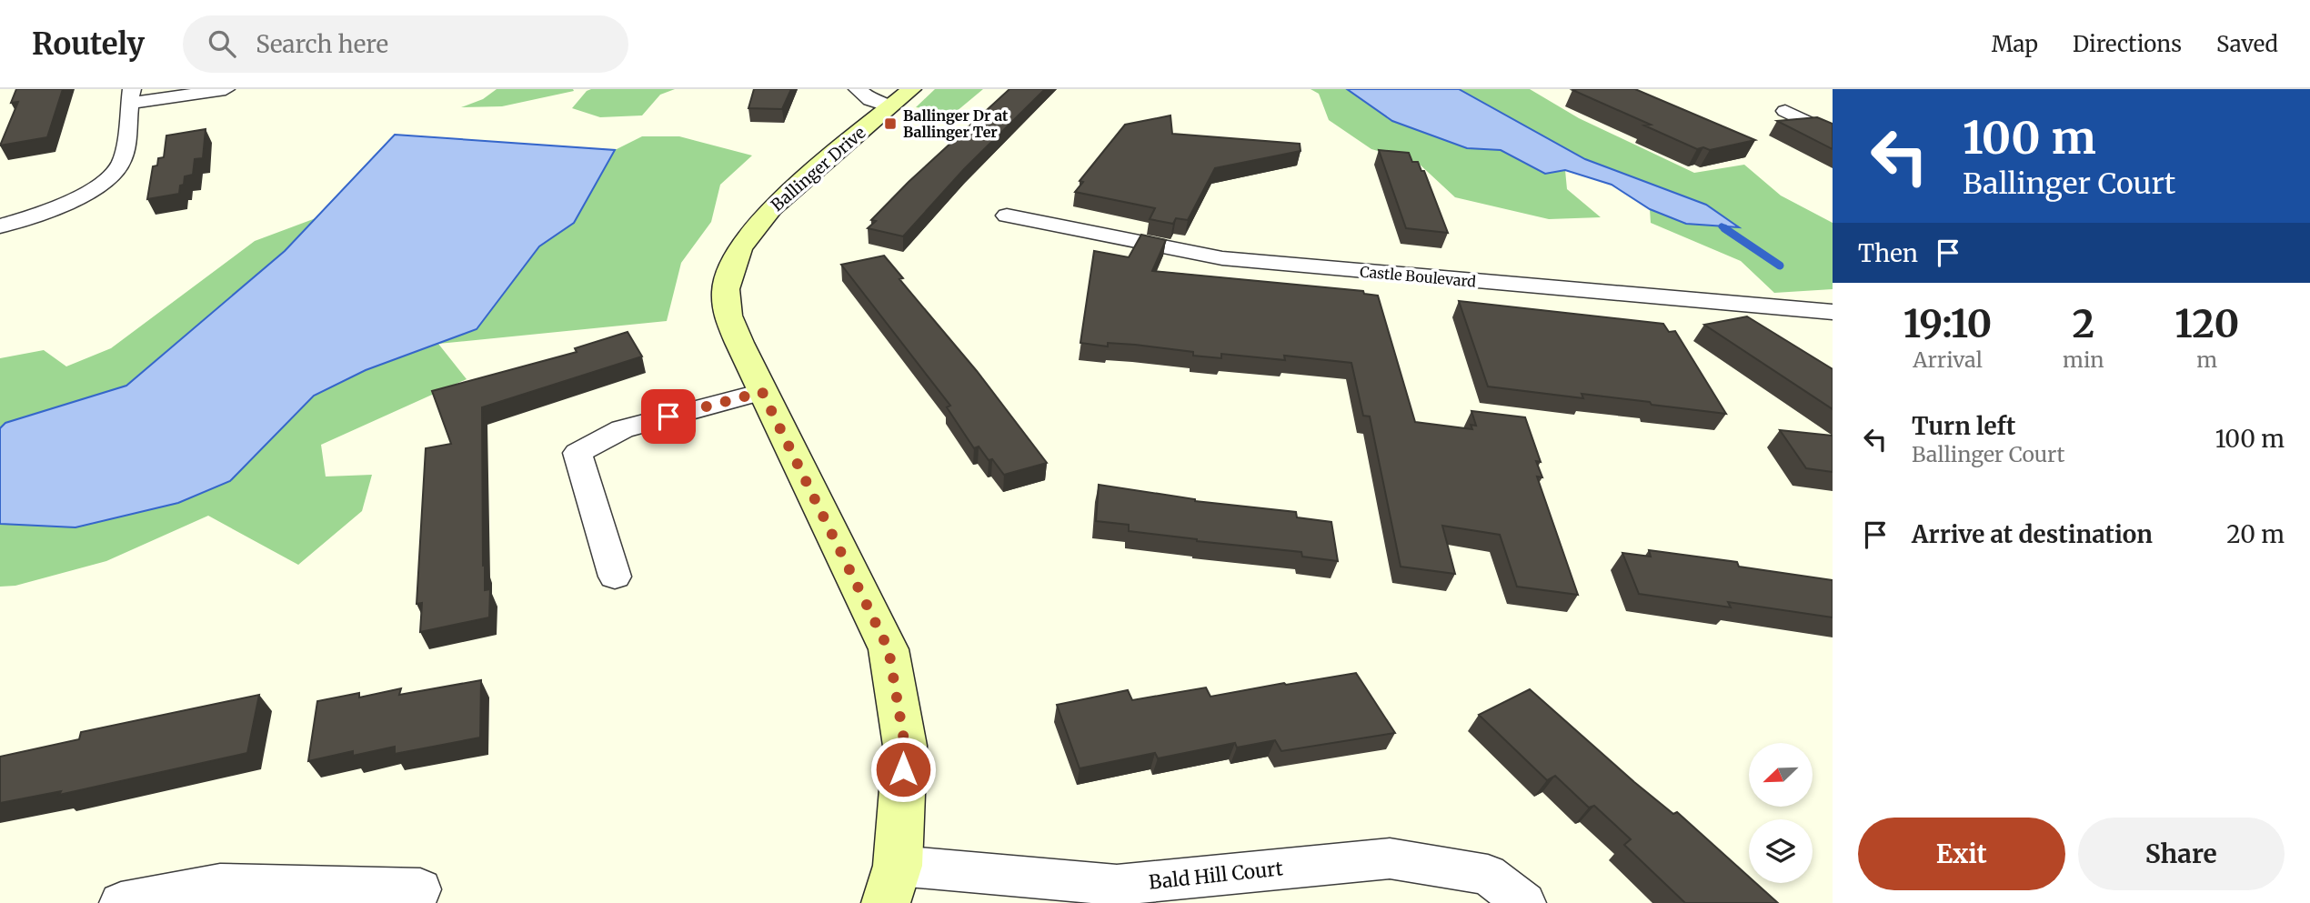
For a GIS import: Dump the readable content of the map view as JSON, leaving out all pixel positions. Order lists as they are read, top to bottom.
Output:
{
  "streets": {
    "street": ["Ballinger Drive", "Castle Boulevard", "Bald Hill Court"]
  },
  "crossings": [
    ["Ballinger Drive", "Bald Hill Court"]
  ],
  "places": {
    "transit": ["Ballinger Dr at Ballinger Ter"]
  },
  "north": "bottom left",
  "page": {
    "header": "Routely",
    "search": "Search here",
    "nav": ["Map", "Directions", "Saved"],
    "turn": ["100 m", "Ballinger Court"],
    "then": "Then",
    "eta": [
      "19:10",
      "Arrival",
      "2",
      "min",
      "120",
      "m"
    ],
    "list": [
      {
        "name": "Turn left",
        "note": "Ballinger Court",
        "value": "100 m"
      },
      {
        "name": "Arrive at destination",
        "value": "20 m"
      }
    ],
    "buttons": ["Exit", "Share"]
  }
}
